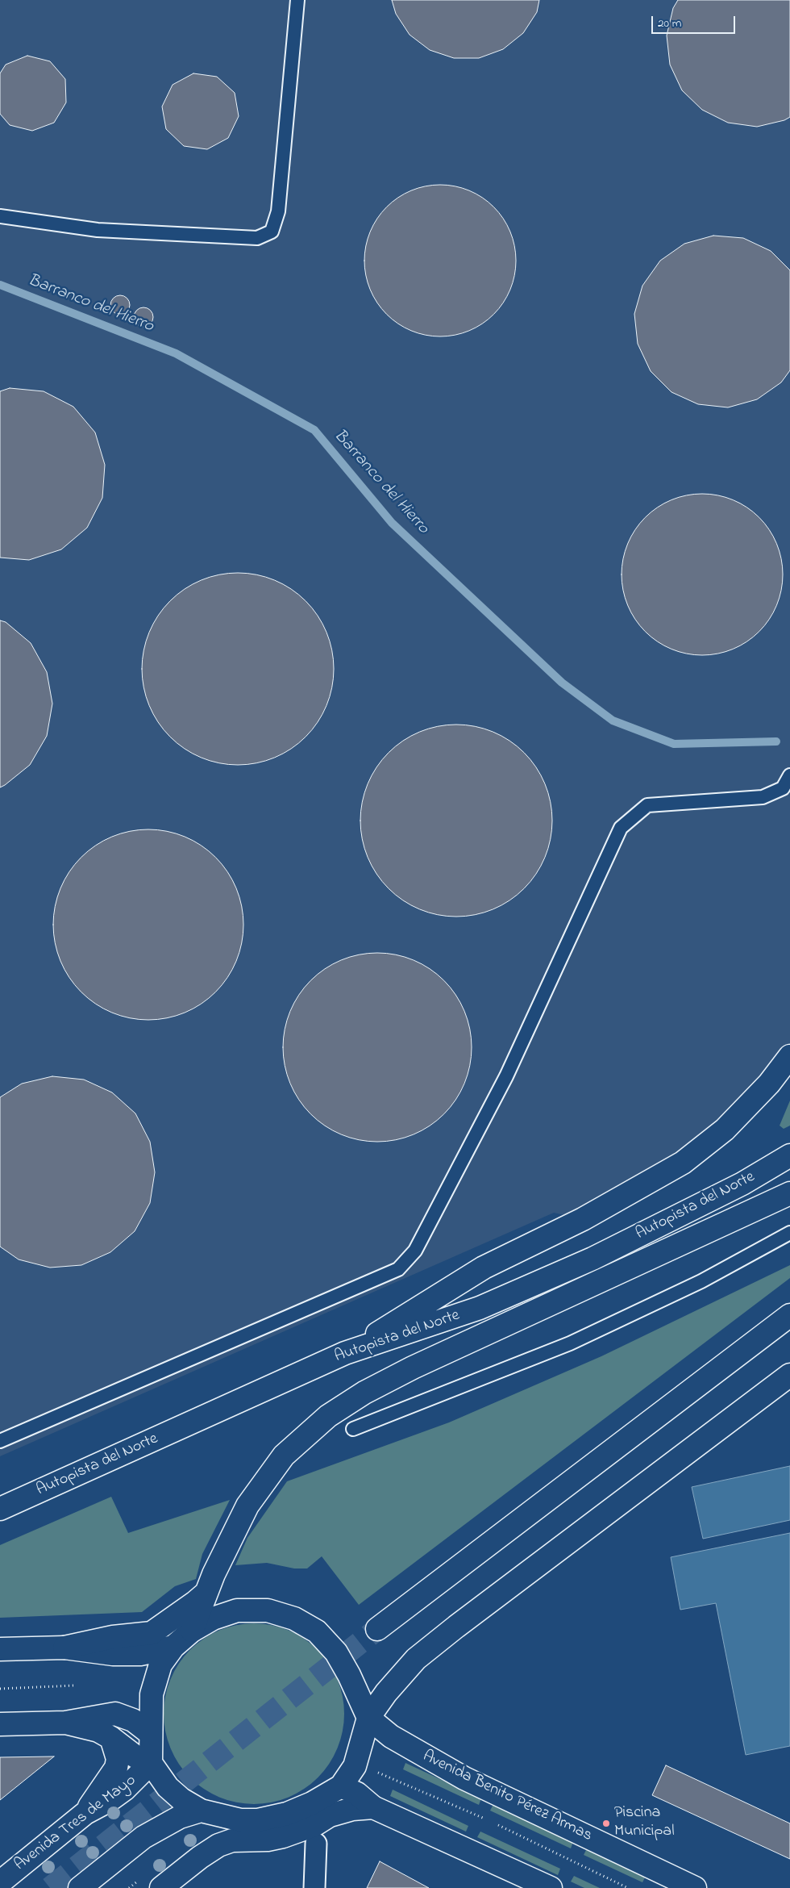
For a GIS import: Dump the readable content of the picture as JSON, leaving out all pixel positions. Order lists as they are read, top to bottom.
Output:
{
  "streets": {
    "main road": ["Autopista del Norte", "Avenida Benito Pérez Armas", "Avenida Tres de Mayo"]
  },
  "water": ["Barranco del Hierro"],
  "places": ["Piscina Municipal"],
  "scale_bar": "20 m"
}
